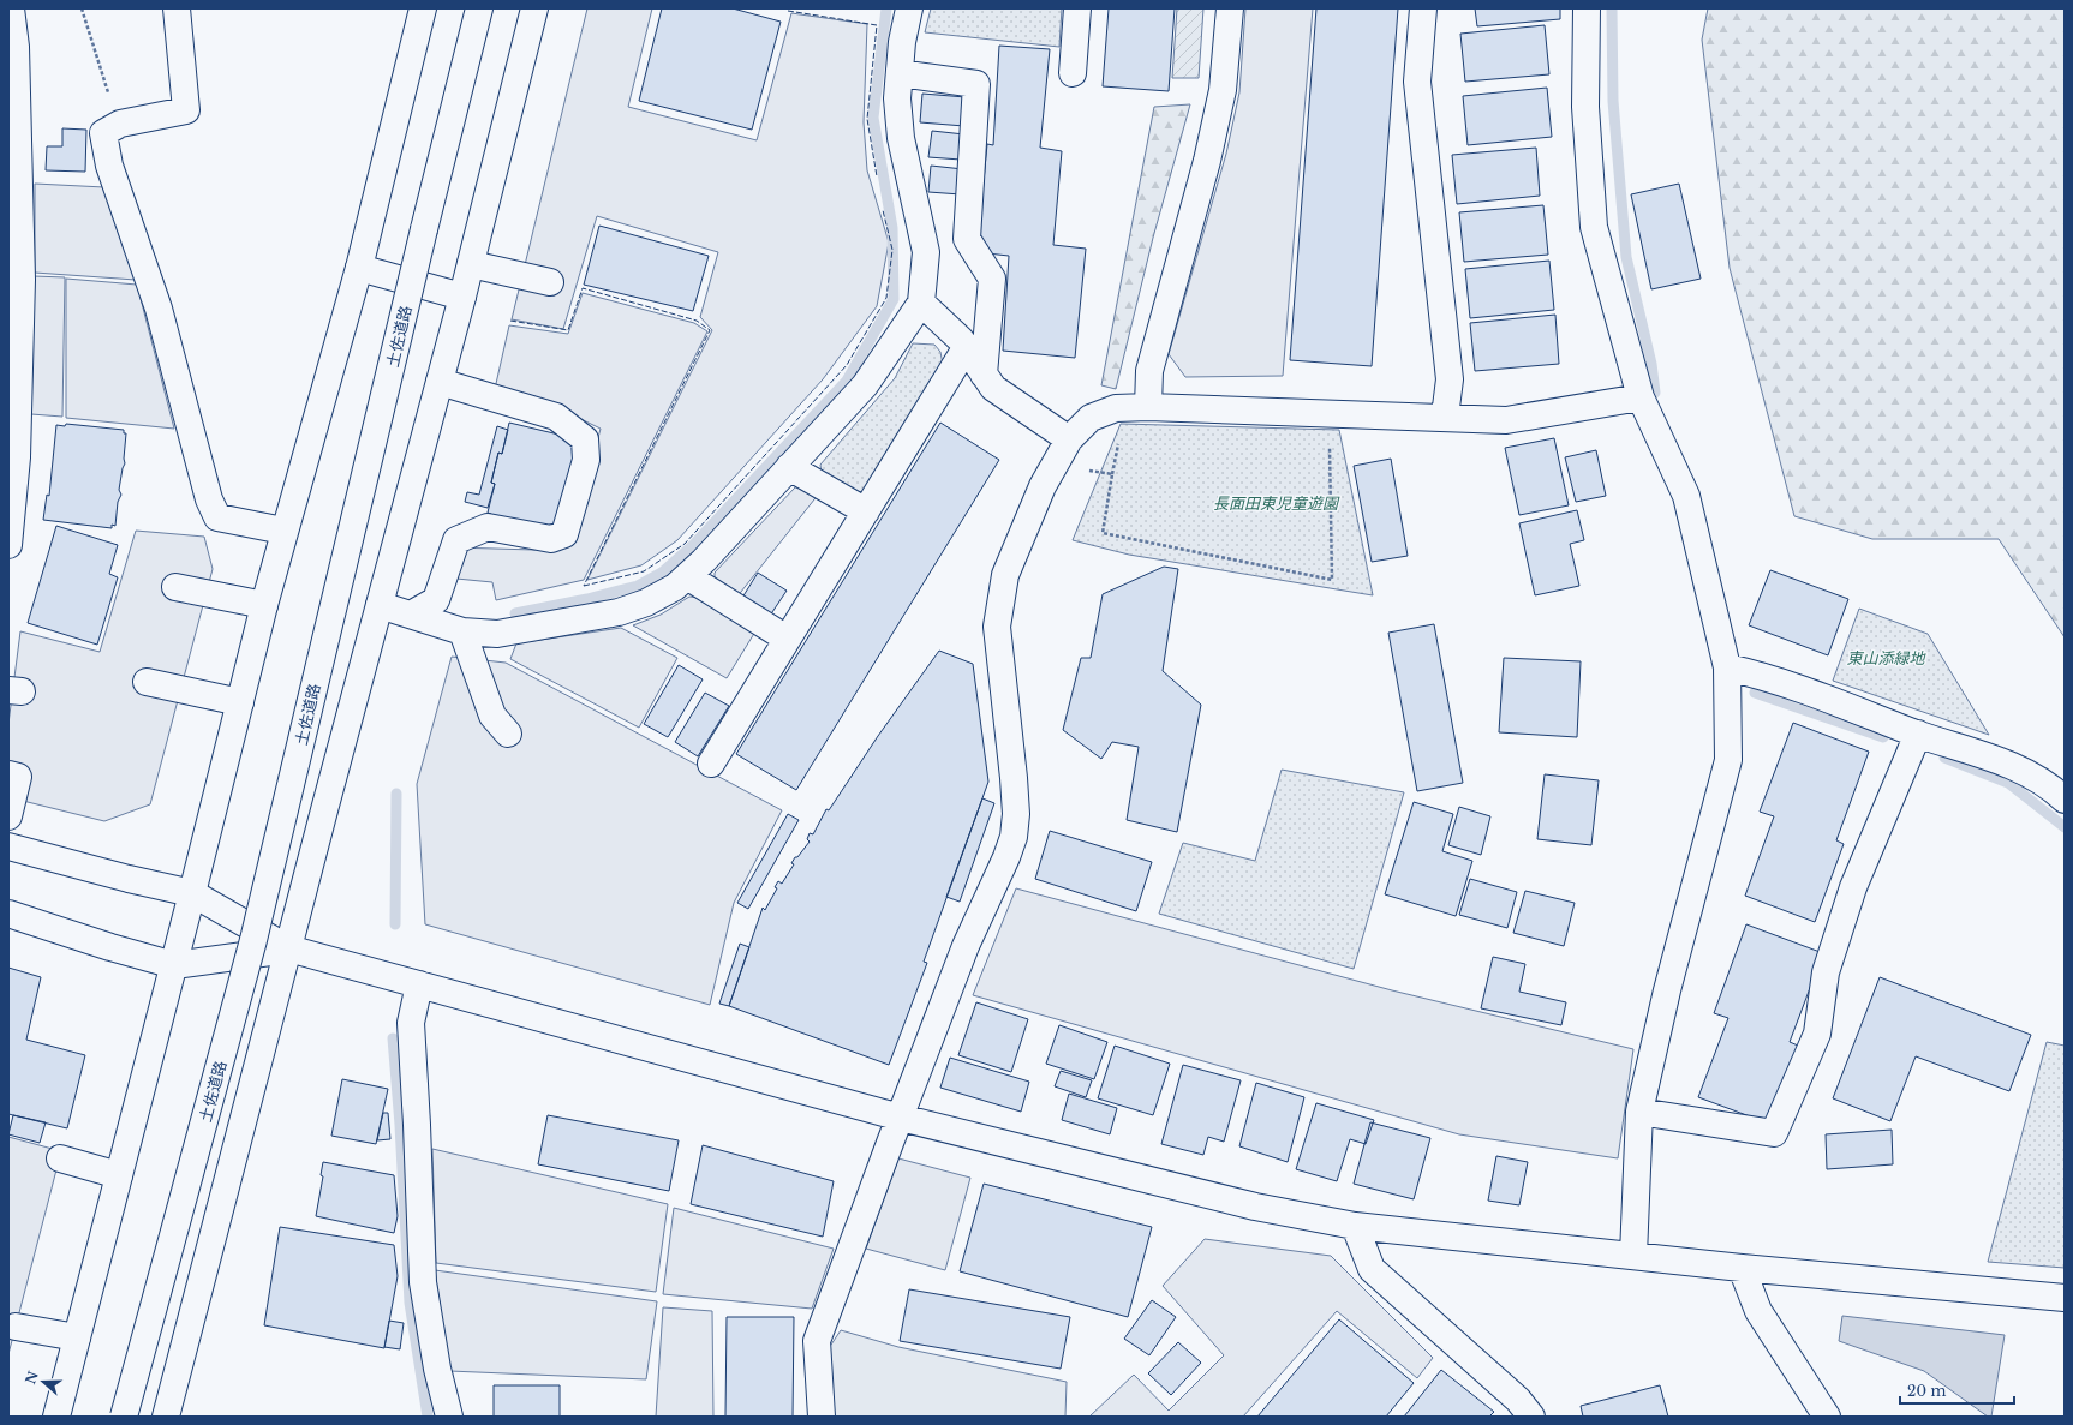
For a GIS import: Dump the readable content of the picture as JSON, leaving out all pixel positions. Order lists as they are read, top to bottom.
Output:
{
  "streets": {
    "main road": ["土佐道路"]
  },
  "parks": ["長面田東児童遊園", "東山添緑地"],
  "scale_bar": "20 m",
  "north": "left"
}
